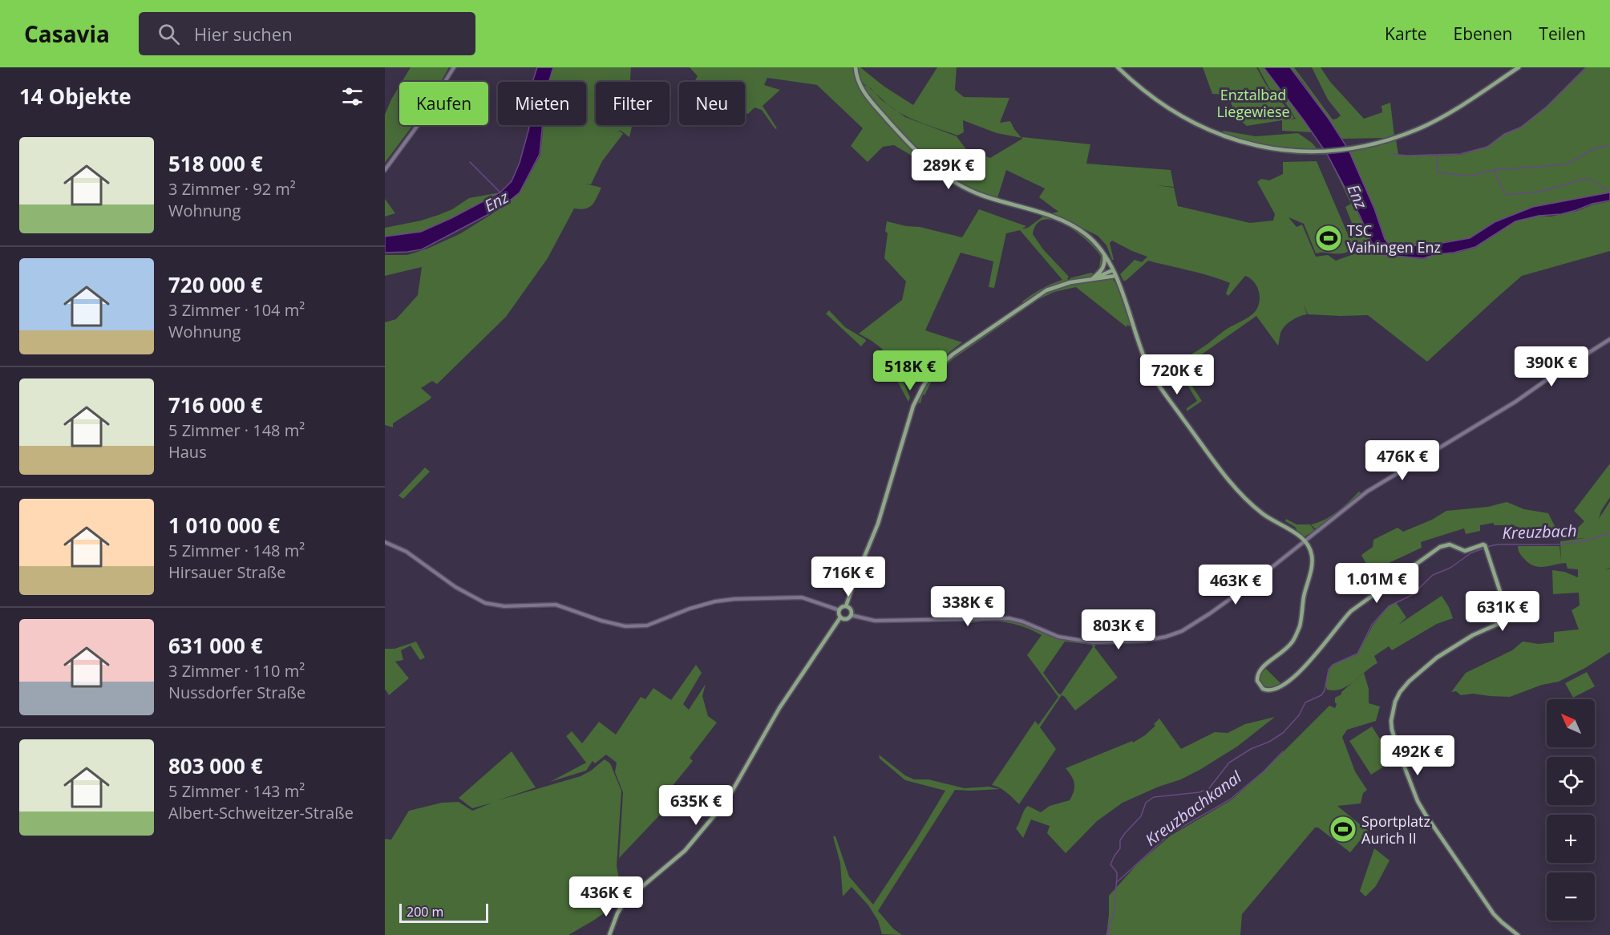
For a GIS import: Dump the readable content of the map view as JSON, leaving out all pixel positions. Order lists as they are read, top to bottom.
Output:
{
  "water": ["Enz", "Kreuzbach", "Kreuzbachkanal"],
  "parks": ["Enztalbad Liegewiese"],
  "places": {
    "sports": ["TSC Vaihingen Enz", "Sportplatz Aurich II"]
  },
  "scale_bar": "200 m",
  "north": "top left",
  "page": {
    "header": "Casavia",
    "search": "Hier suchen",
    "nav": ["Karte", "Ebenen", "Teilen"],
    "heading": "14 Objekte",
    "chip": [
      "Kaufen",
      "Mieten",
      "Filter",
      "Neu"
    ],
    "list": [
      {
        "name": "518 000 €",
        "note": "3 Zimmer · 92 m² · Wohnung"
      },
      {
        "name": "720 000 €",
        "note": "3 Zimmer · 104 m² · Wohnung"
      },
      {
        "name": "716 000 €",
        "note": "5 Zimmer · 148 m² · Haus"
      },
      {
        "name": "1 010 000 €",
        "note": "5 Zimmer · 148 m² · Hirsauer Straße"
      },
      {
        "name": "631 000 €",
        "note": "3 Zimmer · 110 m² · Nussdorfer Straße"
      },
      {
        "name": "803 000 €",
        "note": "5 Zimmer · 143 m² · Albert-Schweitzer-Straße"
      }
    ],
    "price": [
      "289K €",
      "390K €",
      "518K €",
      "720K €",
      "476K €",
      "716K €",
      "1.01M €",
      "463K €",
      "338K €",
      "631K €",
      "803K €",
      "492K €",
      "635K €",
      "436K €"
    ],
    "map_buttons": ["+", "−"],
    "scale": "200 m"
  }
}
